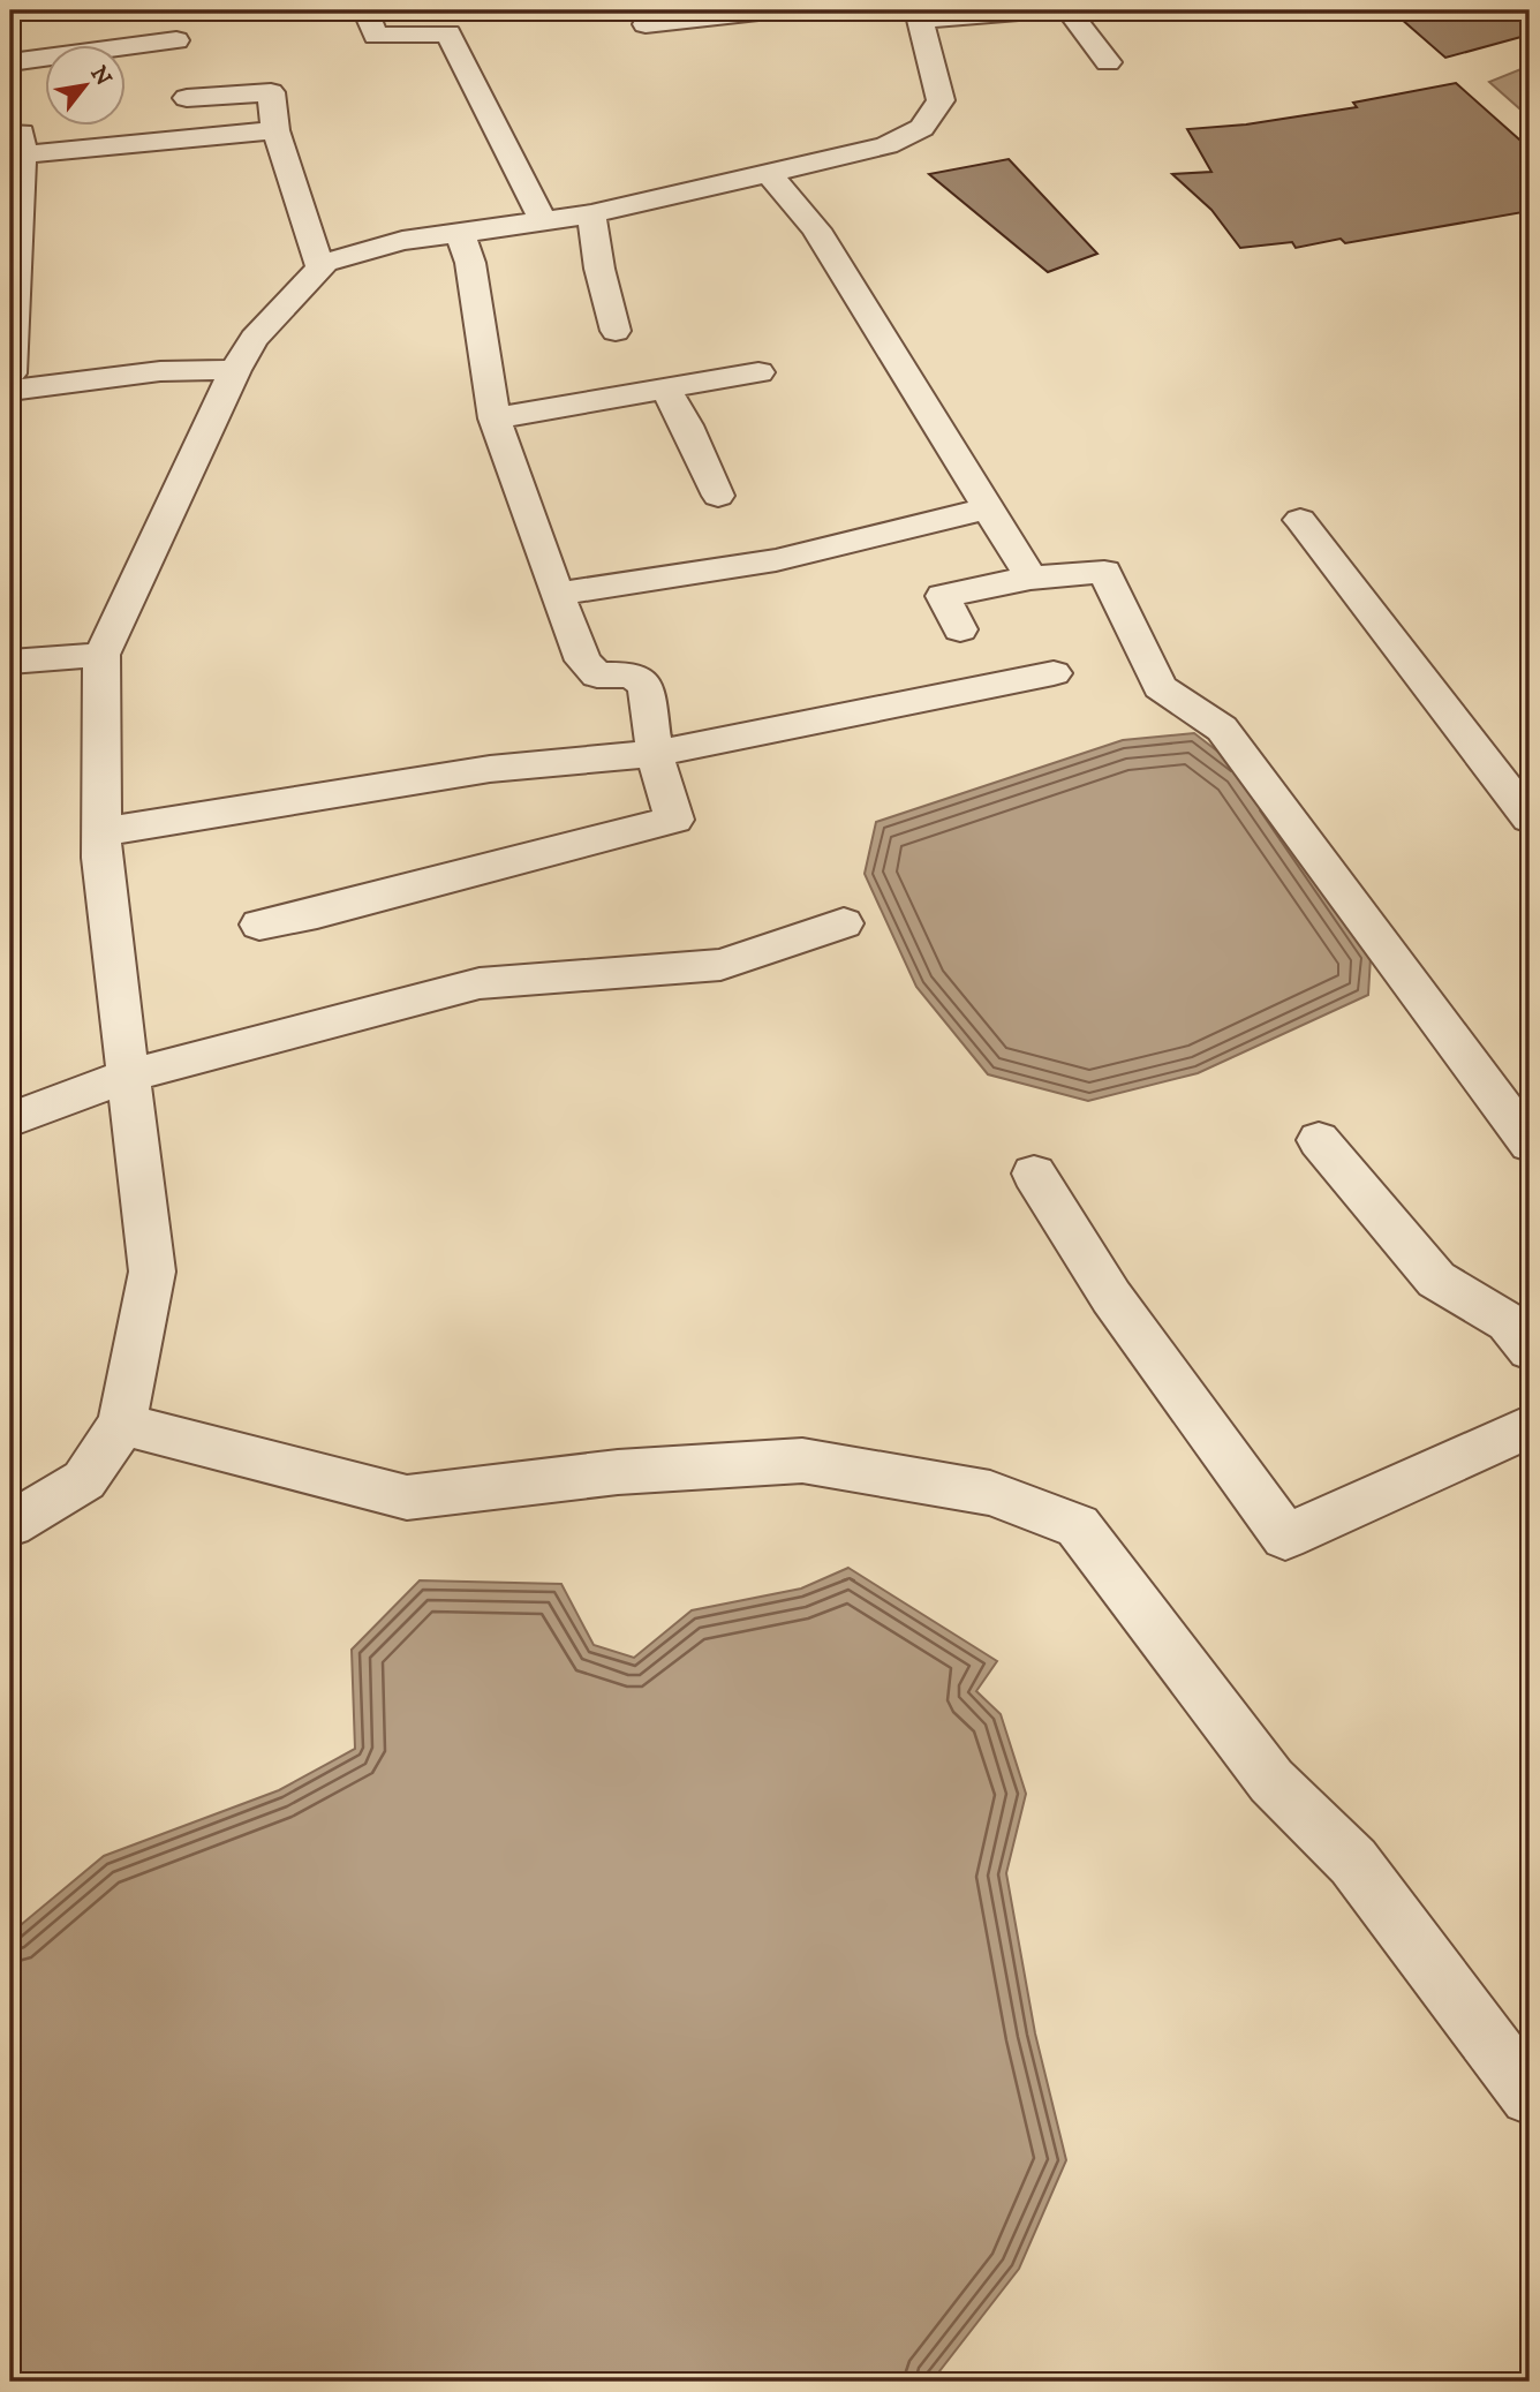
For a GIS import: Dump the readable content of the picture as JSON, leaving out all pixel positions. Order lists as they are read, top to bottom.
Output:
{
  "north": "top right"
}
